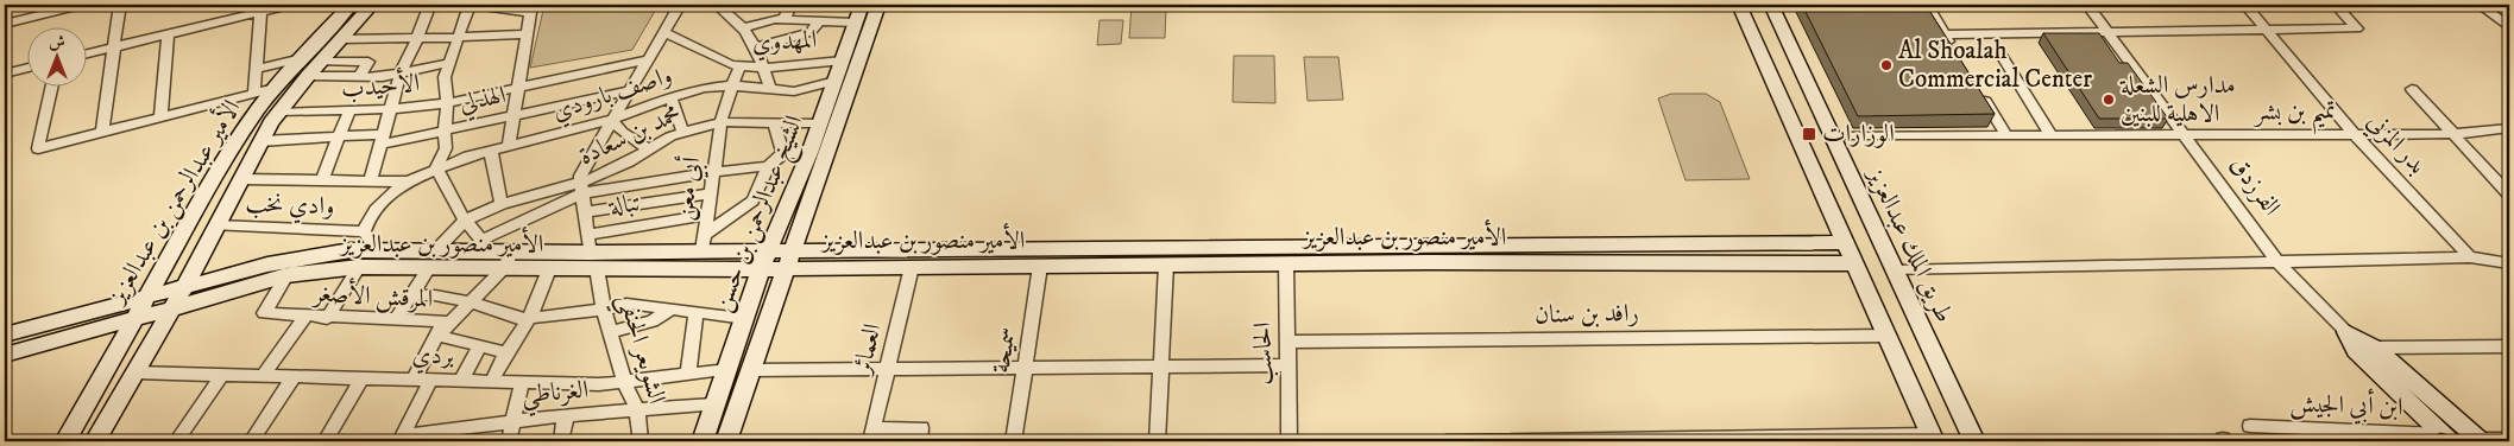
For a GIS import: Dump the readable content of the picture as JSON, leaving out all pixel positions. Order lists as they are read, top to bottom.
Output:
{
  "streets": {
    "street": [
      "المهدوي",
      "الأحيدب",
      "واصف بارودي",
      "الهذلي",
      "تميم بن بشر",
      "محمد بن سعادة",
      "بدر المزني",
      "الفرزدق",
      "أبي معن",
      "الأمير عبدالرحمن بن عبدالعزيز",
      "وادي نخب",
      "تبالة",
      "الشيخ عبدالرحمن بن حسن",
      "الأمير منصور بن عبدالعزيز",
      "طريق الملك عبدالعزيز",
      "المرقش الأصغر",
      "رافد بن سنان",
      "الشويعر الحنفي",
      "العمائر",
      "سميحة",
      "الحاسب",
      "بردي",
      "الغرناطي",
      "ابن أبي الجيش"
    ]
  },
  "crossings": [
    ["المهدوي", "أبي معن"],
    ["المهدوي", "الشيخ عبدالرحمن بن حسن"],
    ["الأحيدب", "الأمير عبدالرحمن بن عبدالعزيز"],
    ["واصف بارودي", "محمد بن سعادة"],
    ["واصف بارودي", "أبي معن"],
    ["واصف بارودي", "الأمير عبدالرحمن بن عبدالعزيز"],
    ["واصف بارودي", "وادي نخب"],
    ["واصف بارودي", "الشيخ عبدالرحمن بن حسن"],
    ["واصف بارودي", "الأمير منصور بن عبدالعزيز"],
    ["الهذلي", "الأمير عبدالرحمن بن عبدالعزيز"],
    ["تميم بن بشر", "بدر المزني"],
    ["تميم بن بشر", "الفرزدق"],
    ["تميم بن بشر", "طريق الملك عبدالعزيز"],
    ["محمد بن سعادة", "أبي معن"],
    ["محمد بن سعادة", "وادي نخب"],
    ["محمد بن سعادة", "الشيخ عبدالرحمن بن حسن"],
    ["محمد بن سعادة", "الأمير منصور بن عبدالعزيز"],
    ["محمد بن سعادة", "الشويعر الحنفي"],
    ["الفرزدق", "ابن أبي الجيش"],
    ["أبي معن", "تبالة"],
    ["أبي معن", "الأمير منصور بن عبدالعزيز"],
    ["الأمير عبدالرحمن بن عبدالعزيز", "وادي نخب"],
    ["الأمير عبدالرحمن بن عبدالعزيز", "الأمير منصور بن عبدالعزيز"],
    ["الأمير عبدالرحمن بن عبدالعزيز", "بردي"],
    ["وادي نخب", "الأمير منصور بن عبدالعزيز"],
    ["تبالة", "الأمير منصور بن عبدالعزيز"],
    ["تبالة", "الشويعر الحنفي"],
    ["الشيخ عبدالرحمن بن حسن", "الأمير منصور بن عبدالعزيز"],
    ["الشيخ عبدالرحمن بن حسن", "بردي"],
    ["الشيخ عبدالرحمن بن حسن", "الغرناطي"],
    ["الأمير منصور بن عبدالعزيز", "المرقش الأصغر"],
    ["الأمير منصور بن عبدالعزيز", "الشويعر الحنفي"],
    ["الأمير منصور بن عبدالعزيز", "العمائر"],
    ["الأمير منصور بن عبدالعزيز", "سميحة"],
    ["الأمير منصور بن عبدالعزيز", "الحاسب"],
    ["رافد بن سنان", "الحاسب"],
    ["الشويعر الحنفي", "بردي"],
    ["الشويعر الحنفي", "الغرناطي"]
  ],
  "places": {
    "other": ["Al Shoalah Commercial Center", "مدارس الشعلة الاهلية للبنين"],
    "transit": ["الوزارات"]
  },
  "north": "top"
}
